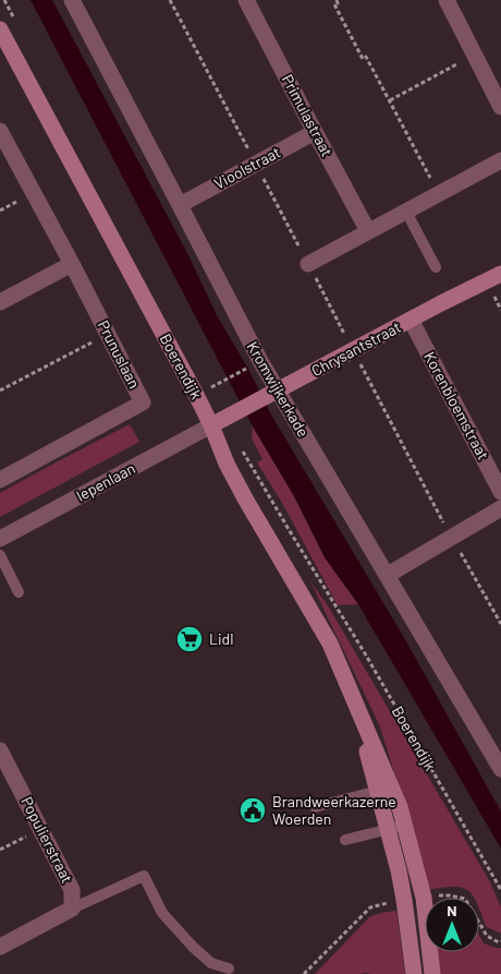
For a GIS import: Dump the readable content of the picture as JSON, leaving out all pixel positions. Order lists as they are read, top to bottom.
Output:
{
  "streets": {
    "main road": ["Chrysantstraat", "Boerendijk"],
    "street": [
      "Primulastraat",
      "Vioolstraat",
      "Prunuslaan",
      "Kromwijkerkade",
      "Korenbloemstraat",
      "Iepenlaan",
      "Populierstraat"
    ]
  },
  "crossings": [
    ["Primulastraat", "Vioolstraat"],
    ["Vioolstraat", "Kromwijkerkade"],
    ["Chrysantstraat", "Boerendijk"],
    ["Chrysantstraat", "Kromwijkerkade"],
    ["Chrysantstraat", "Korenbloemstraat"],
    ["Chrysantstraat", "Iepenlaan"],
    ["Boerendijk", "Iepenlaan"]
  ],
  "places": {
    "supermarket": ["Lidl"],
    "public building": ["Brandweerkazerne Woerden"]
  },
  "north": "top"
}
